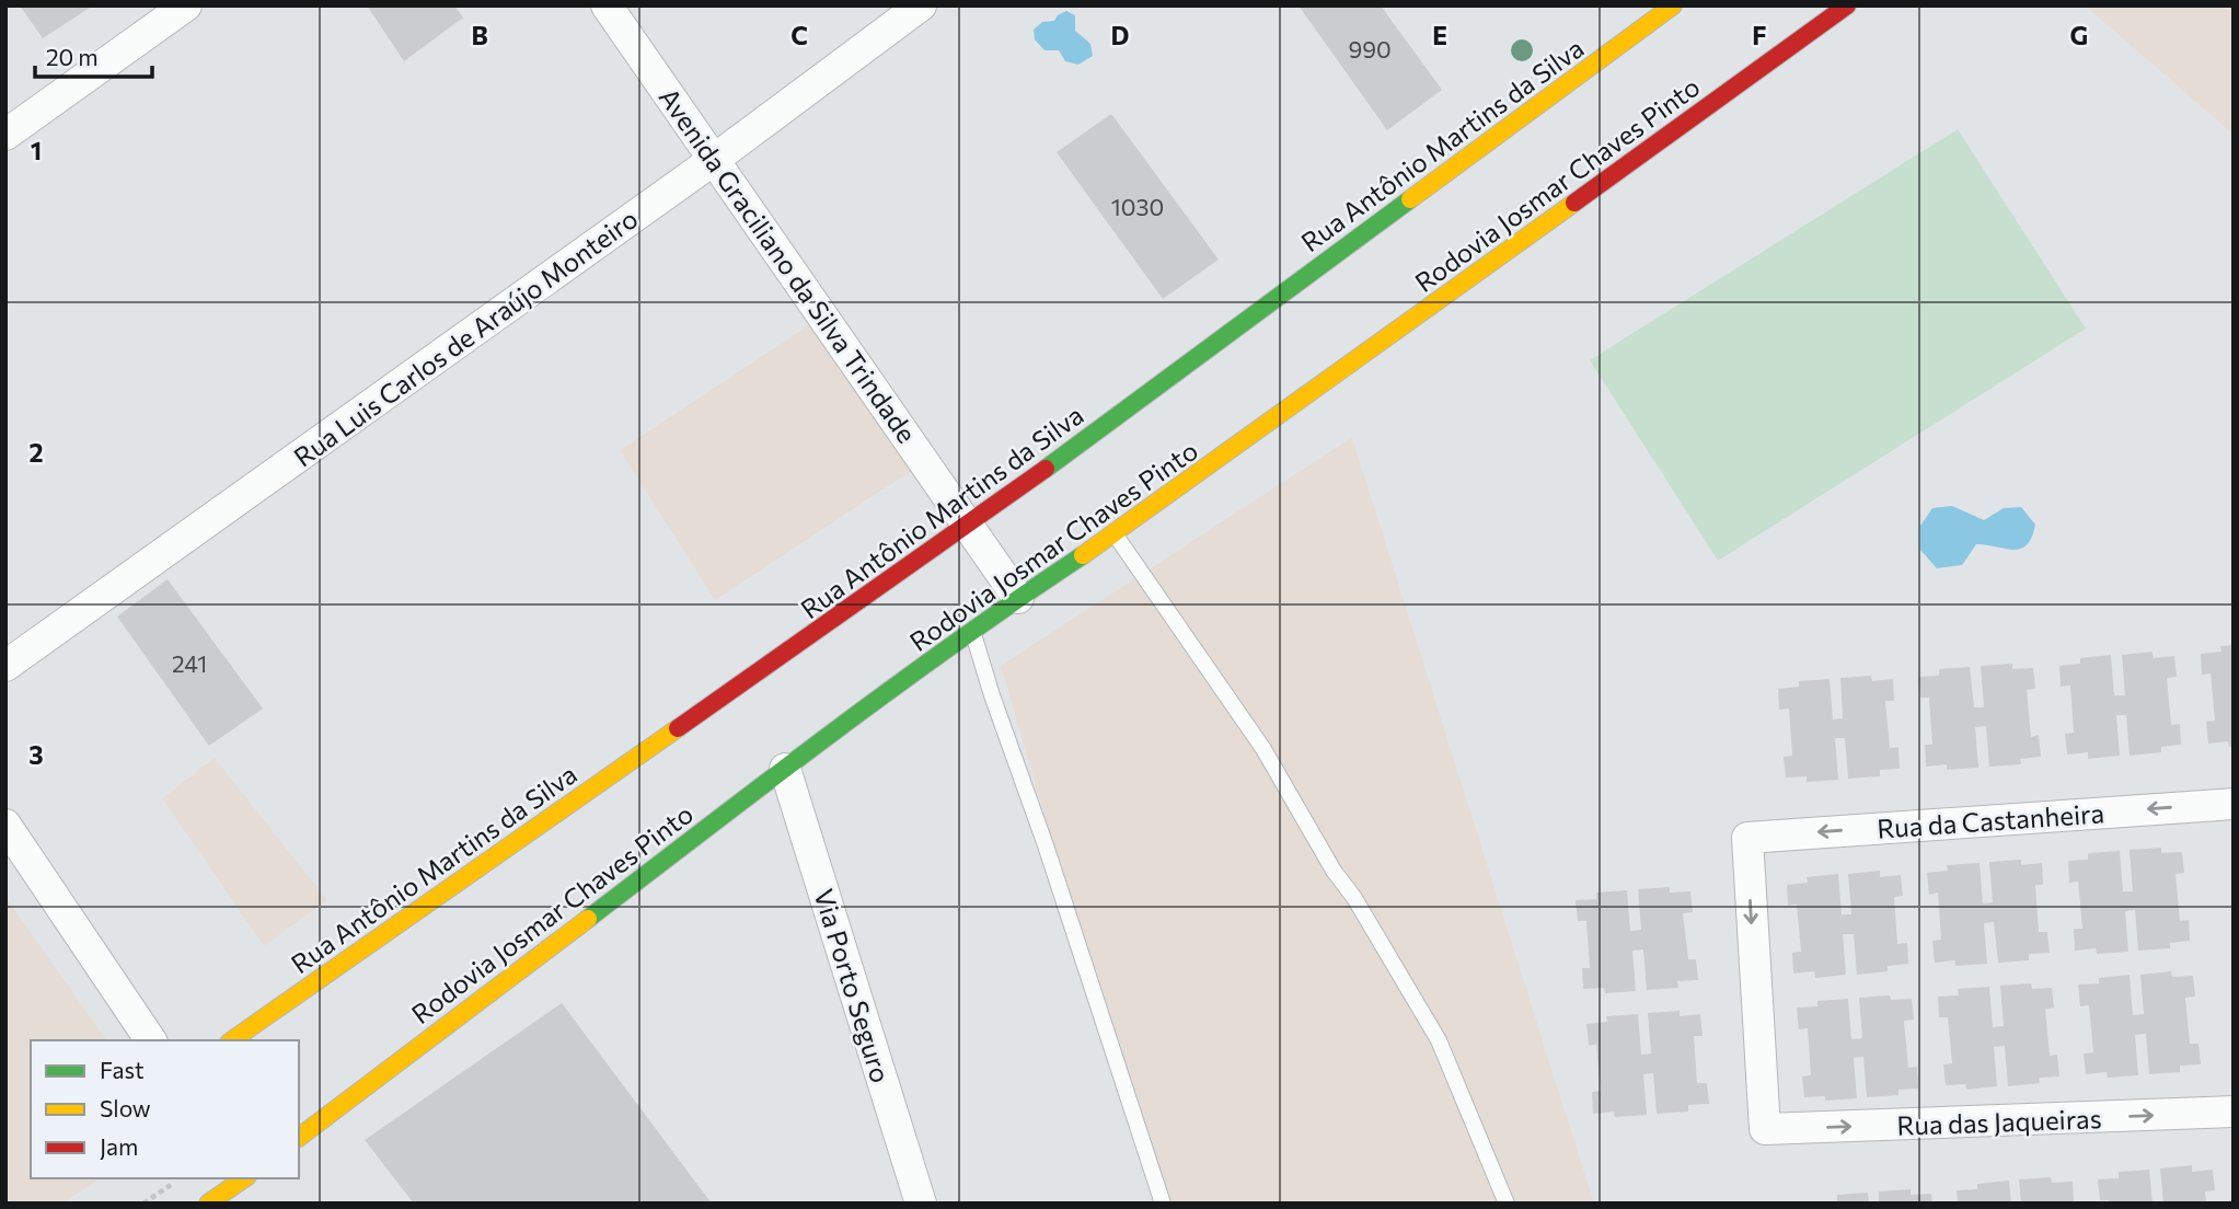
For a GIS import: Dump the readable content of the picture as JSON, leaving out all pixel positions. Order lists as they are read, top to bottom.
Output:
{
  "streets": {
    "main road": ["Rua Antônio Martins da Silva", "Rodovia Josmar Chaves Pinto"],
    "street": [
      "Avenida Graciliano da Silva Trindade",
      "Rua Luis Carlos de Araújo Monteiro",
      "Rua da Castanheira",
      "Via Porto Seguro",
      "Rua das Jaqueiras"
    ]
  },
  "crossings": [
    ["Rua Antônio Martins da Silva", "Avenida Graciliano da Silva Trindade"],
    ["Rodovia Josmar Chaves Pinto", "Avenida Graciliano da Silva Trindade"],
    ["Rodovia Josmar Chaves Pinto", "Via Porto Seguro"],
    ["Avenida Graciliano da Silva Trindade", "Rua Luis Carlos de Araújo Monteiro"],
    ["Rua da Castanheira", "Rua das Jaqueiras"]
  ],
  "one_way": ["Rua das Jaqueiras"],
  "house_numbers": ["990", "1030", "241"],
  "legend": ["Fast", "Slow", "Jam"],
  "scale_bar": "20 m",
  "grid": {
    "columns": [
      "B",
      "C",
      "D",
      "E",
      "F",
      "G"
    ],
    "rows": ["1", "2", "3"]
  }
}
